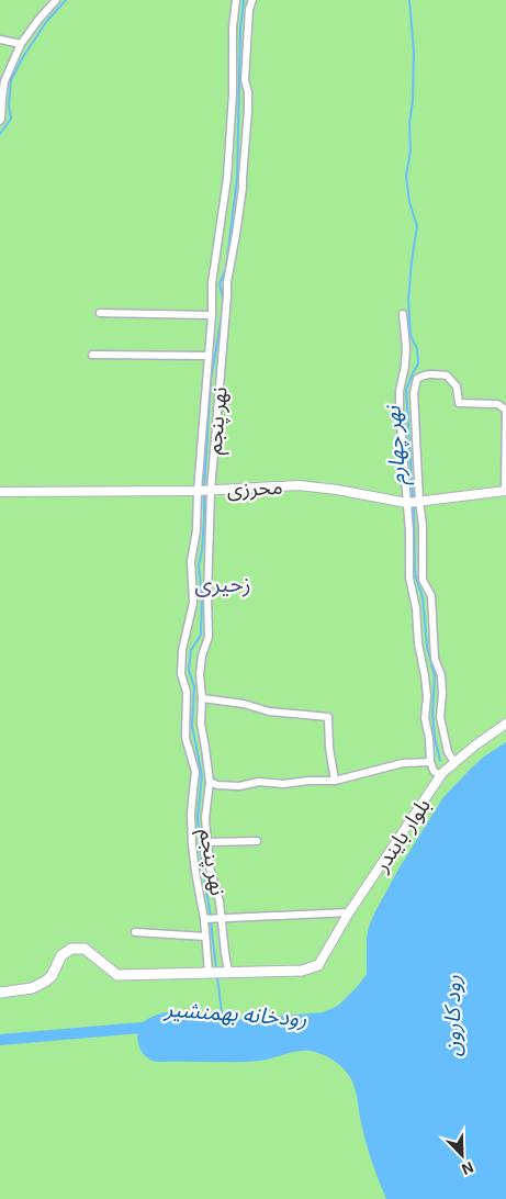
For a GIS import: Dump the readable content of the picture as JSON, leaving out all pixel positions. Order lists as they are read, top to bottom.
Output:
{
  "streets": {
    "street": ["نهر پنجم", "محرزی", "بلوار بایندر"]
  },
  "crossings": [
    ["نهر پنجم", "محرزی"]
  ],
  "districts": ["زحیری"],
  "water": ["نهر چهارم", "رودخانه بهمنشیر", "رود کارون"],
  "north": "bottom right"
}
